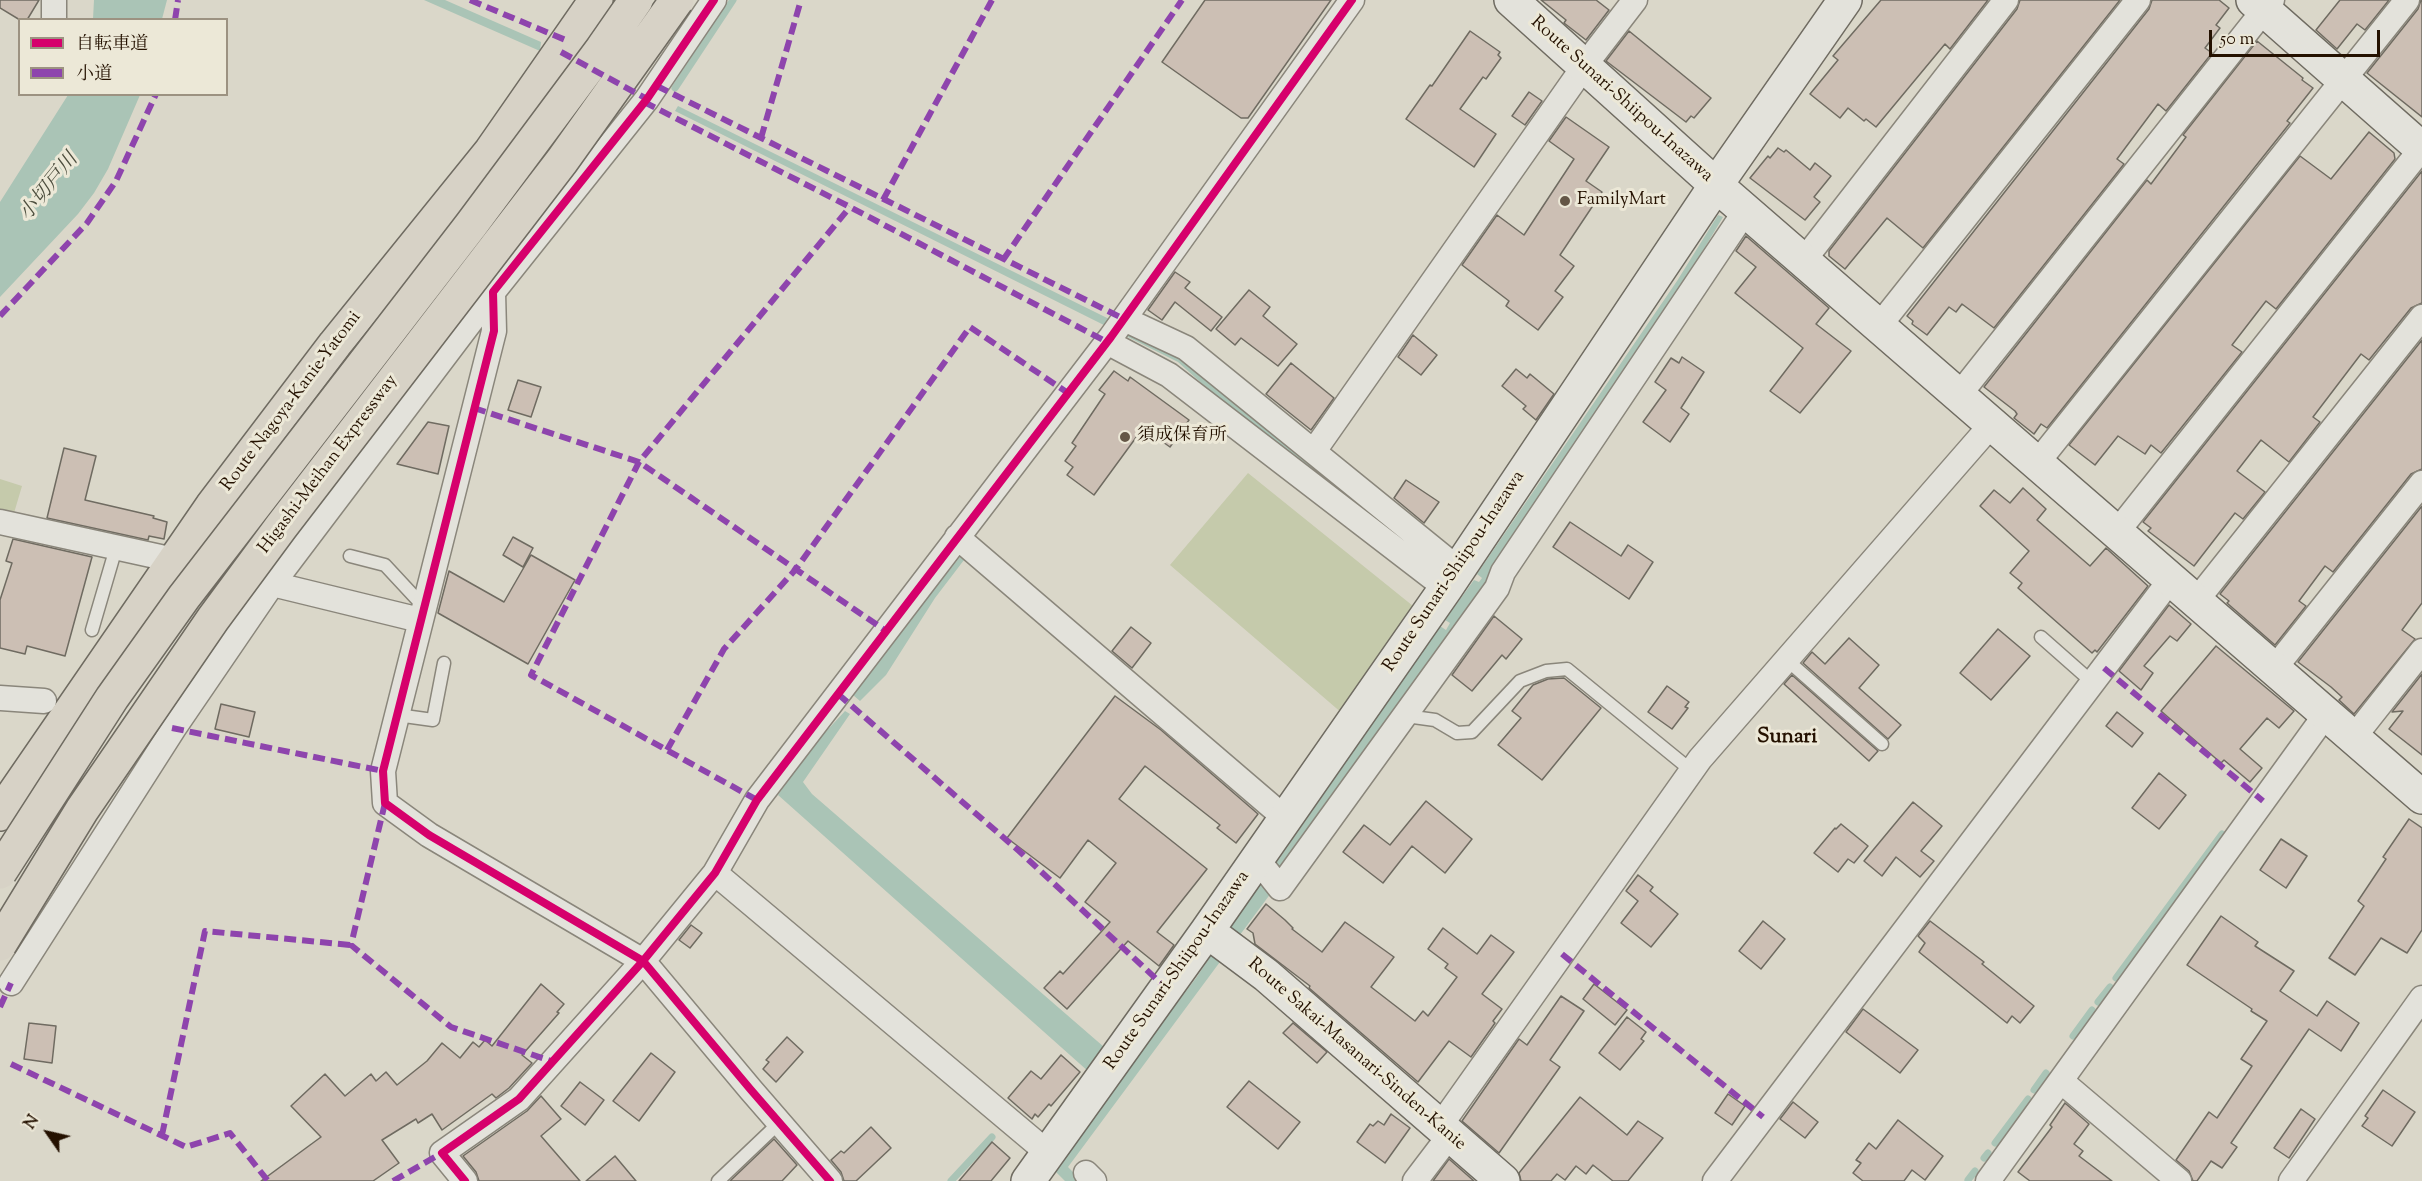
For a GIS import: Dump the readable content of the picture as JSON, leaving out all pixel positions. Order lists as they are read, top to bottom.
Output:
{
  "streets": {
    "main road": [
      "Route Sunari-Shiipou-Inazawa",
      "Route Nagoya-Kanie-Yatomi",
      "Higashi-Meihan Expressway",
      "Route Sakai-Masanari-Sinden-Kanie"
    ]
  },
  "crossings": [
    ["Route Sunari-Shiipou-Inazawa", "Route Sakai-Masanari-Sinden-Kanie"]
  ],
  "districts": ["Sunari"],
  "water": ["小切戸川"],
  "places": ["FamilyMart", "須成保育所"],
  "legend": ["自転車道", "小道"],
  "scale_bar": "50 m",
  "north": "top left"
}
